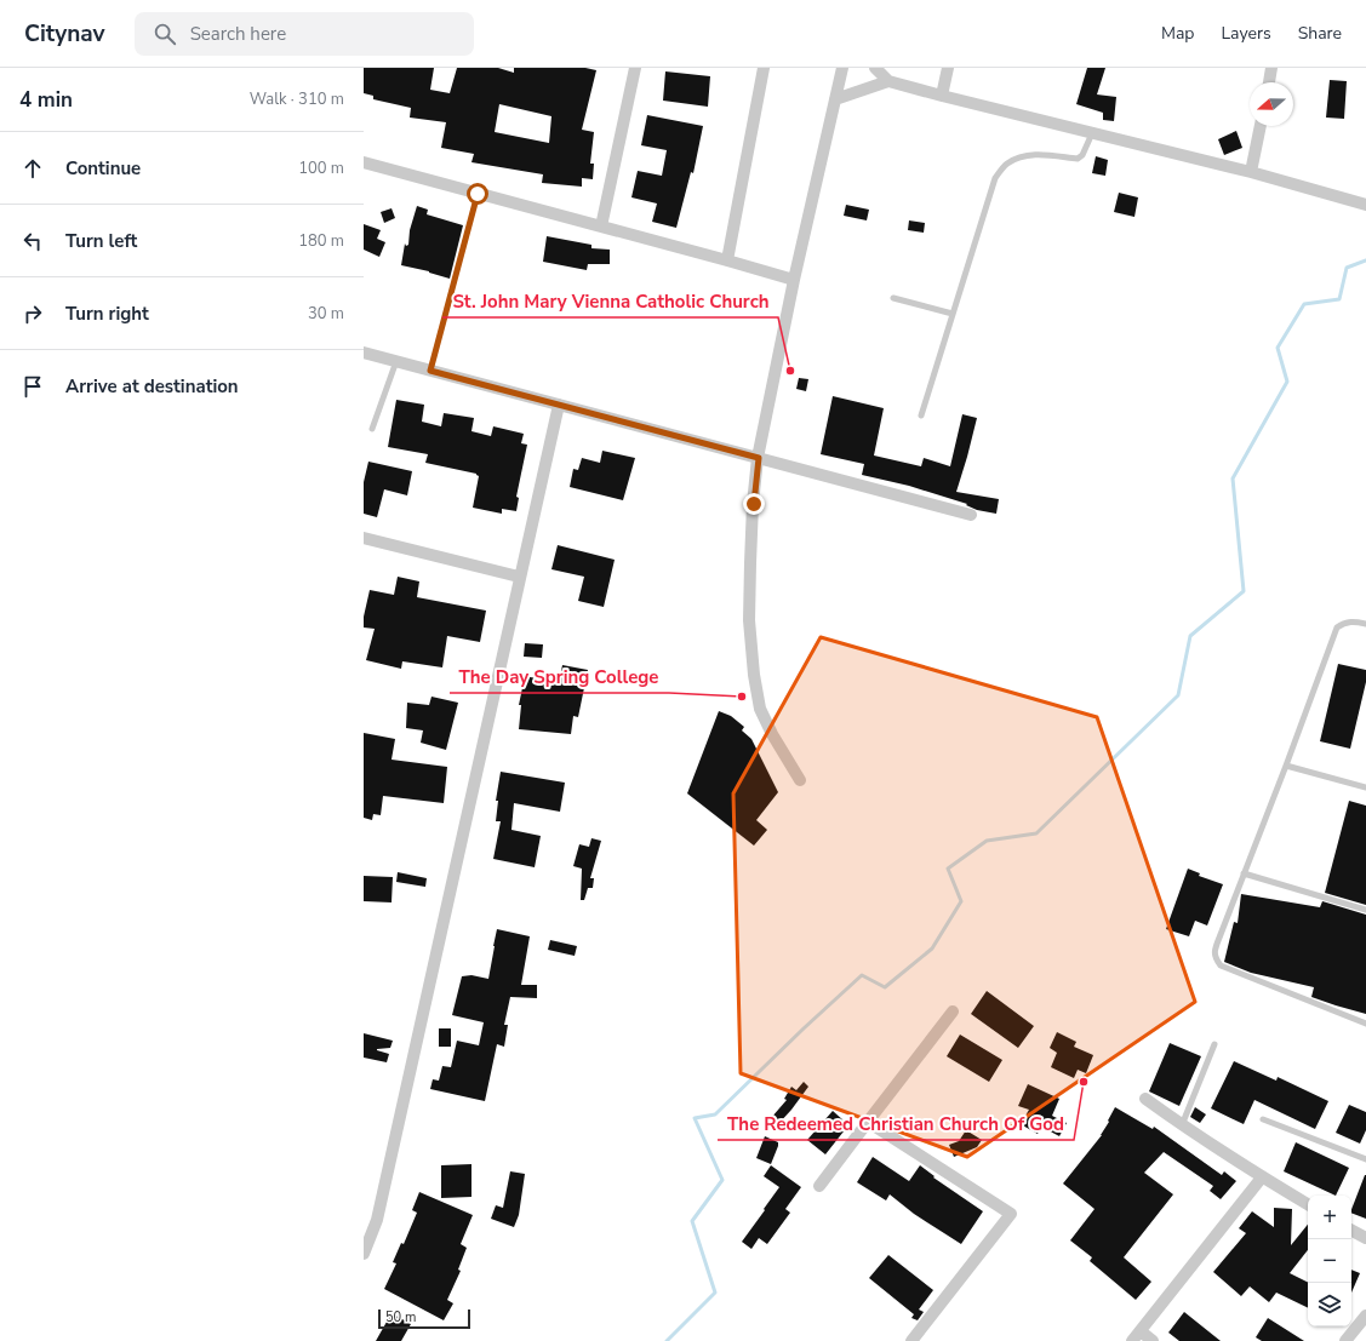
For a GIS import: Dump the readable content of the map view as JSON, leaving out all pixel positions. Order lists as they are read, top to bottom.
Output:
{
  "places": ["St. John Mary Vienna Catholic Church", "The Day Spring College", "The Redeemed Christian Church Of God"],
  "scale_bar": "50 m",
  "north": "left",
  "page": {
    "header": "Citynav",
    "search": "Search here",
    "nav": ["Map", "Layers", "Share"],
    "heading": ["4 min", "Walk · 310 m"],
    "list": [
      ["Continue", "100 m"],
      ["Turn left", "180 m"],
      ["Turn right", "30 m"],
      "Arrive at destination"
    ],
    "map_buttons": ["+", "−"],
    "scale": "50 m"
  }
}
